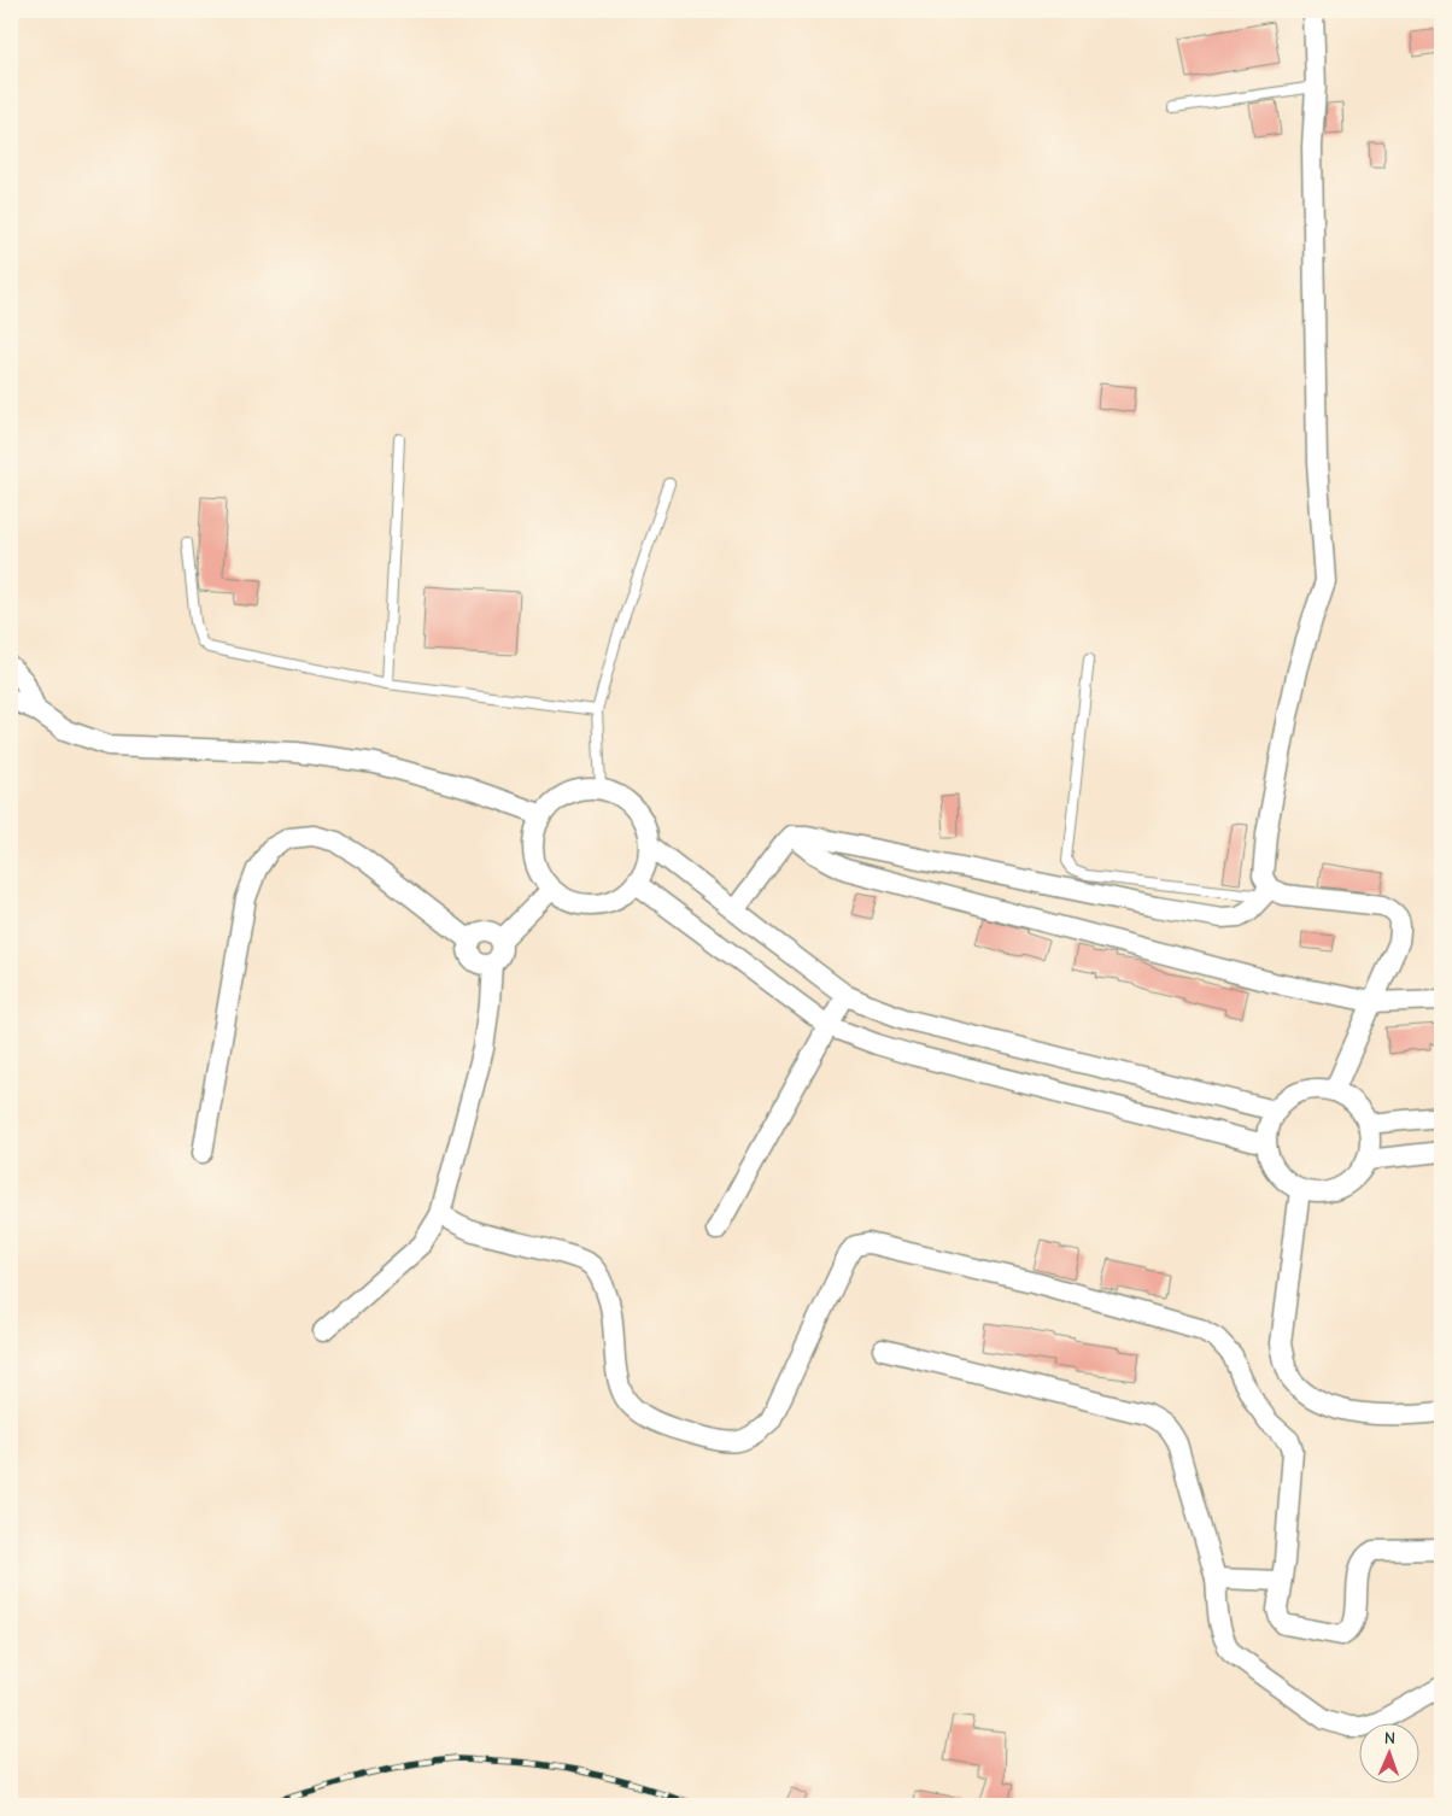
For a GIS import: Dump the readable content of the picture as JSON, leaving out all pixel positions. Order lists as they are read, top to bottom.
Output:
{
  "north": "top"
}
